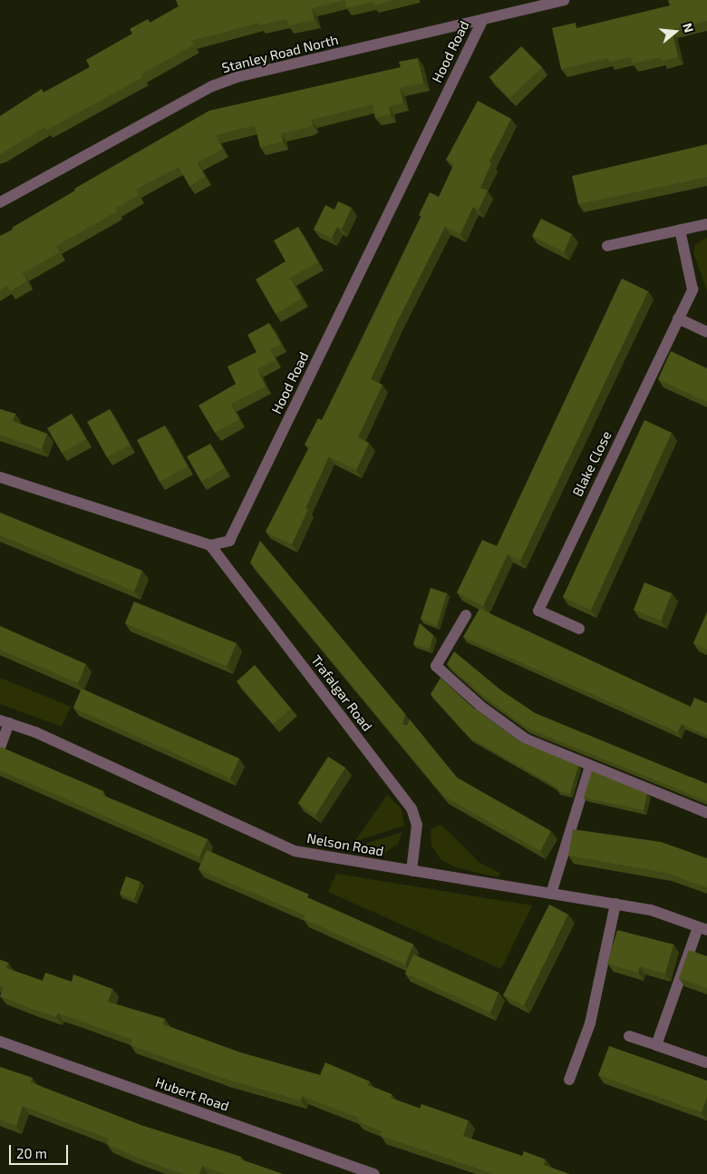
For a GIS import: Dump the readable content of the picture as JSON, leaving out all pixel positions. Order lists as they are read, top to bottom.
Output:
{
  "streets": {
    "street": [
      "Hood Road",
      "Stanley Road North",
      "Blake Close",
      "Trafalgar Road",
      "Nelson Road",
      "Hubert Road"
    ]
  },
  "crossings": [
    ["Hood Road", "Stanley Road North"],
    ["Hood Road", "Trafalgar Road"],
    ["Trafalgar Road", "Nelson Road"]
  ],
  "scale_bar": "20 m",
  "north": "right"
}
